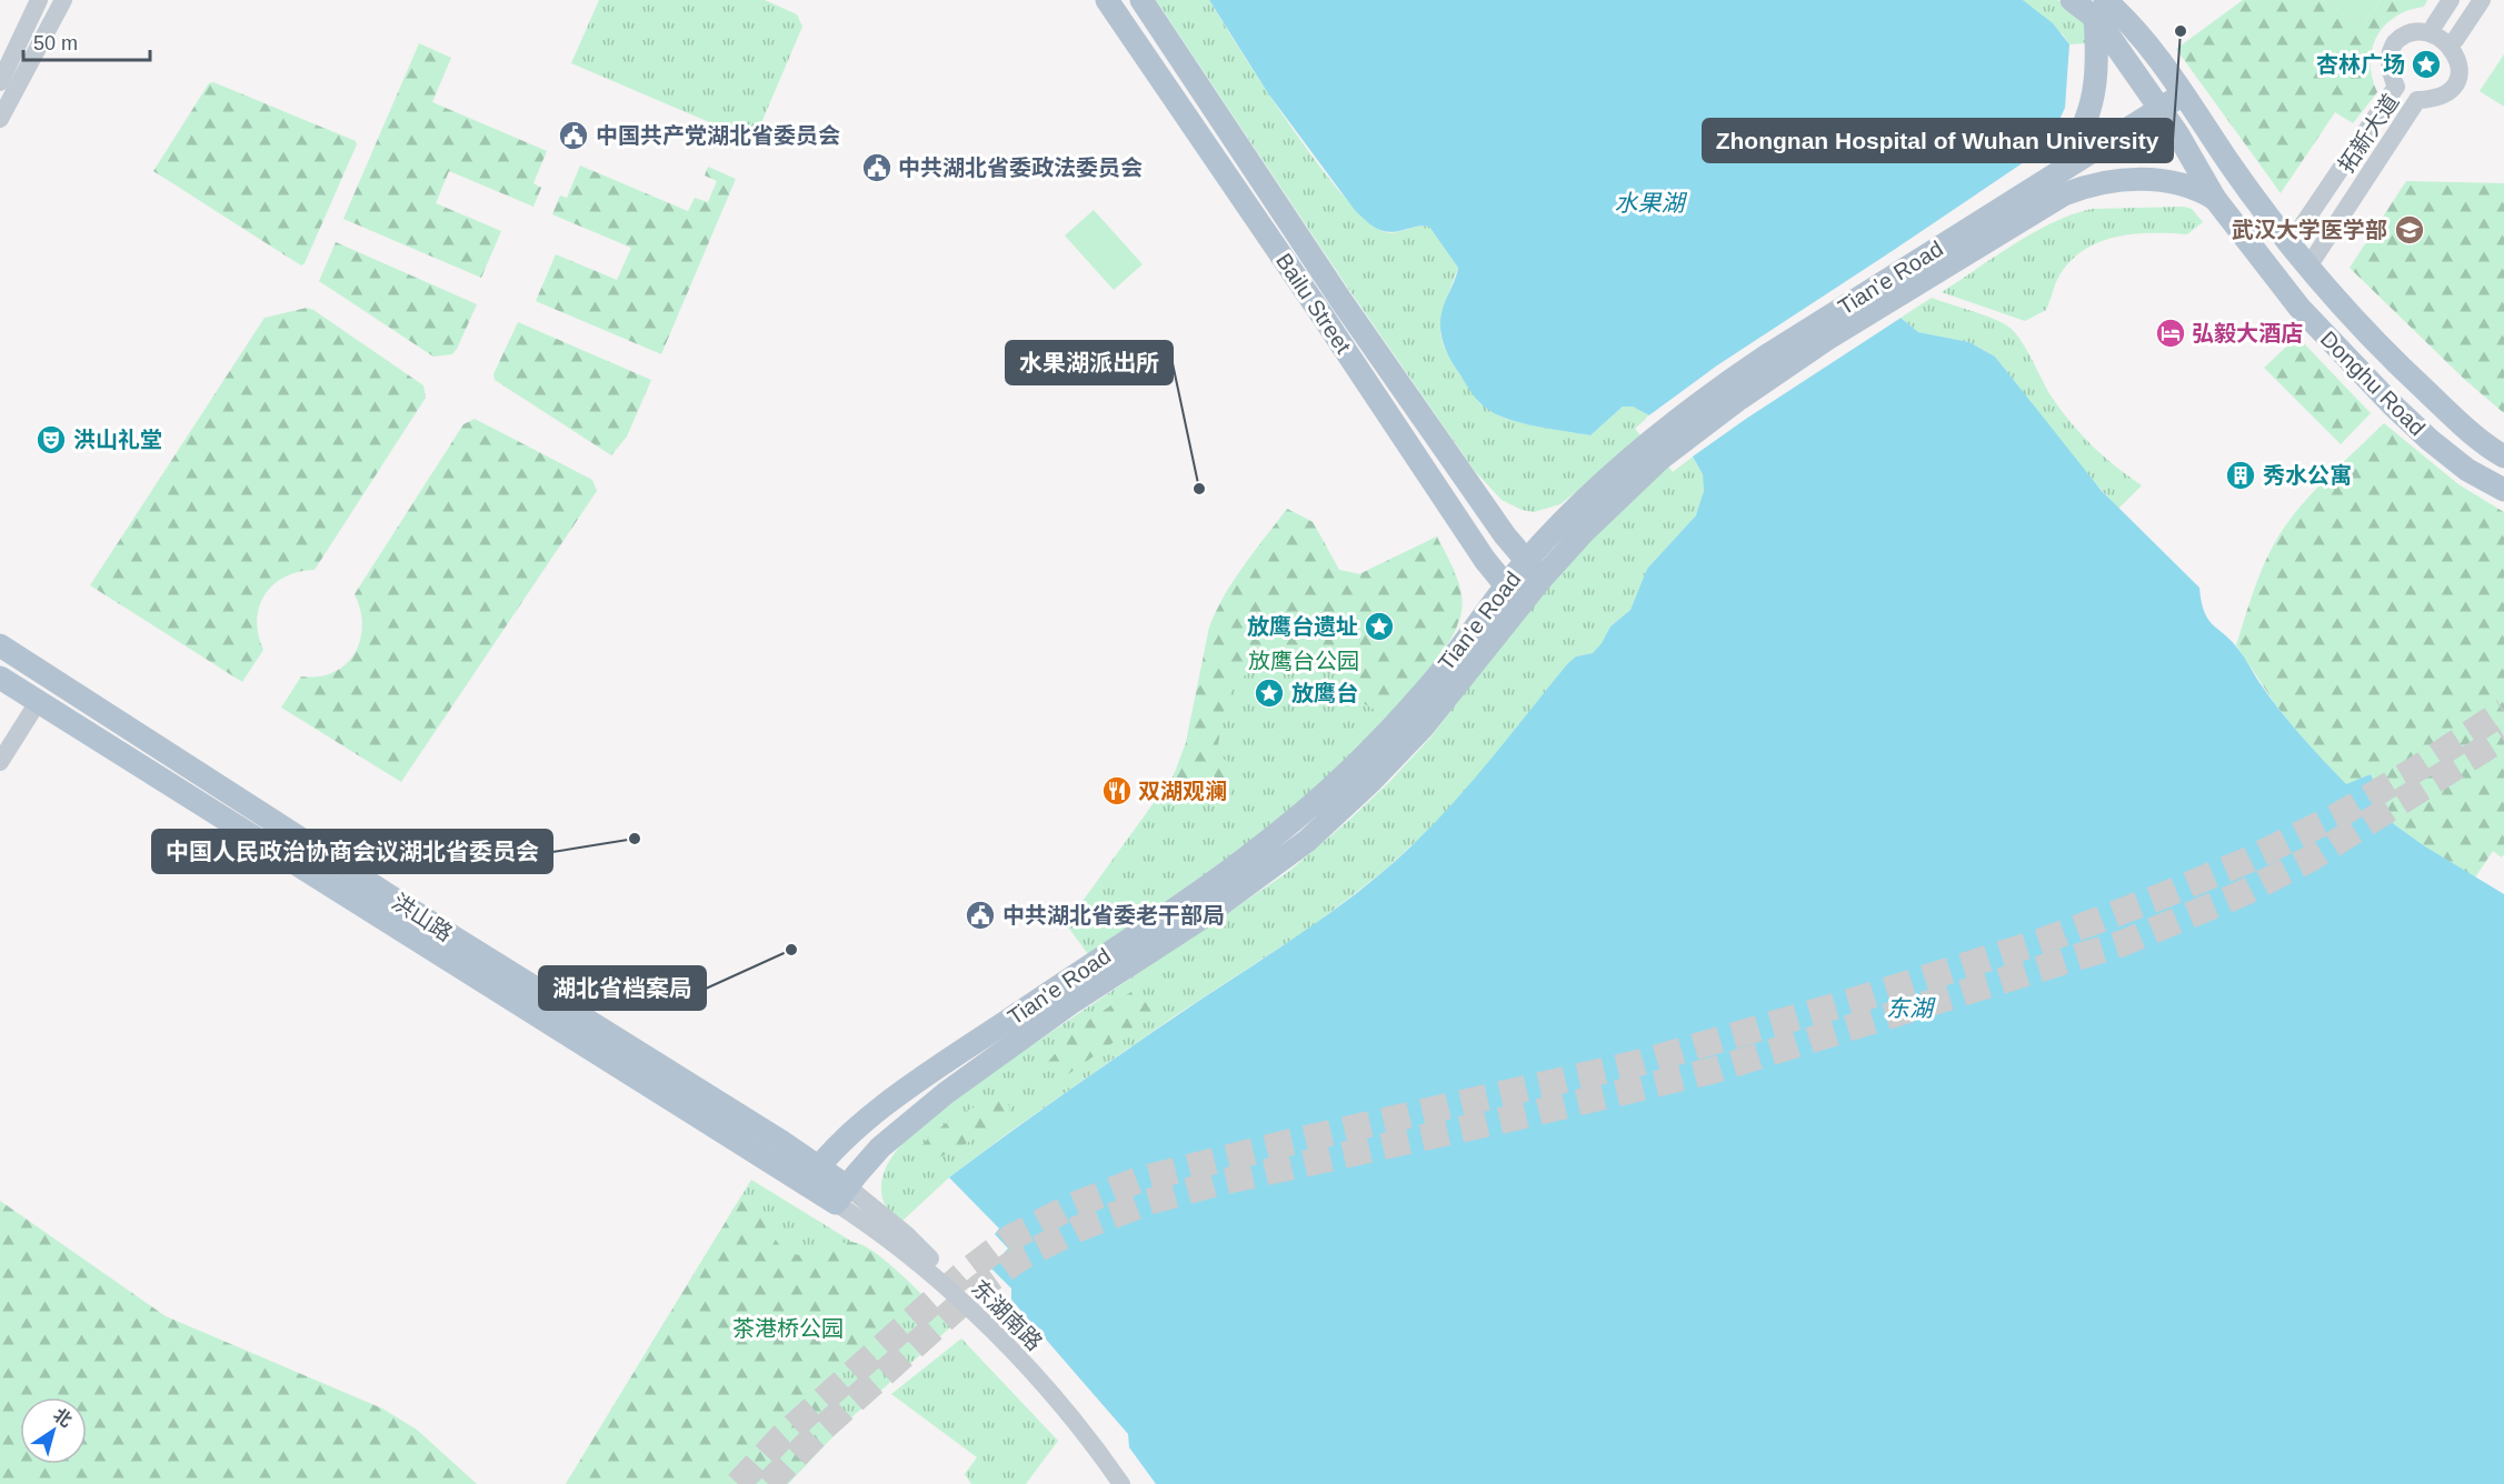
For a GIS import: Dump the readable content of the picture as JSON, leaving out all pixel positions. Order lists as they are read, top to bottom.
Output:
{
  "streets": {
    "main road": [
      "Tian'e Road",
      "Bailu Street",
      "Donghu Road",
      "洪山路"
    ],
    "street": ["拓新大道", "东湖南路"]
  },
  "crossings": [
    ["拓新大道", "Donghu Road"],
    ["Tian'e Road", "Bailu Street"],
    ["Tian'e Road", "Donghu Road"],
    ["Tian'e Road", "洪山路"],
    ["Tian'e Road", "东湖南路"],
    ["洪山路", "东湖南路"]
  ],
  "water": ["水果湖", "东湖"],
  "parks": ["放鹰台公园", "茶港桥公园"],
  "places": {
    "other": [
      "Zhongnan Hospital of Wuhan University",
      "水果湖派出所",
      "中国人民政治协商会议湖北省委员会",
      "湖北省档案局"
    ],
    "place": ["杏林广场", "放鹰台遗址", "放鹰台"],
    "public building": ["中国共产党湖北省委员会", "中共湖北省委政法委员会", "中共湖北省委老干部局"],
    "school or university": ["武汉大学医学部"],
    "hotel": ["弘毅大酒店"],
    "theatre": ["洪山礼堂"],
    "building": ["秀水公寓"],
    "restaurant": ["双湖观澜"]
  },
  "scale_bar": "50 m",
  "north": "top right"
}
